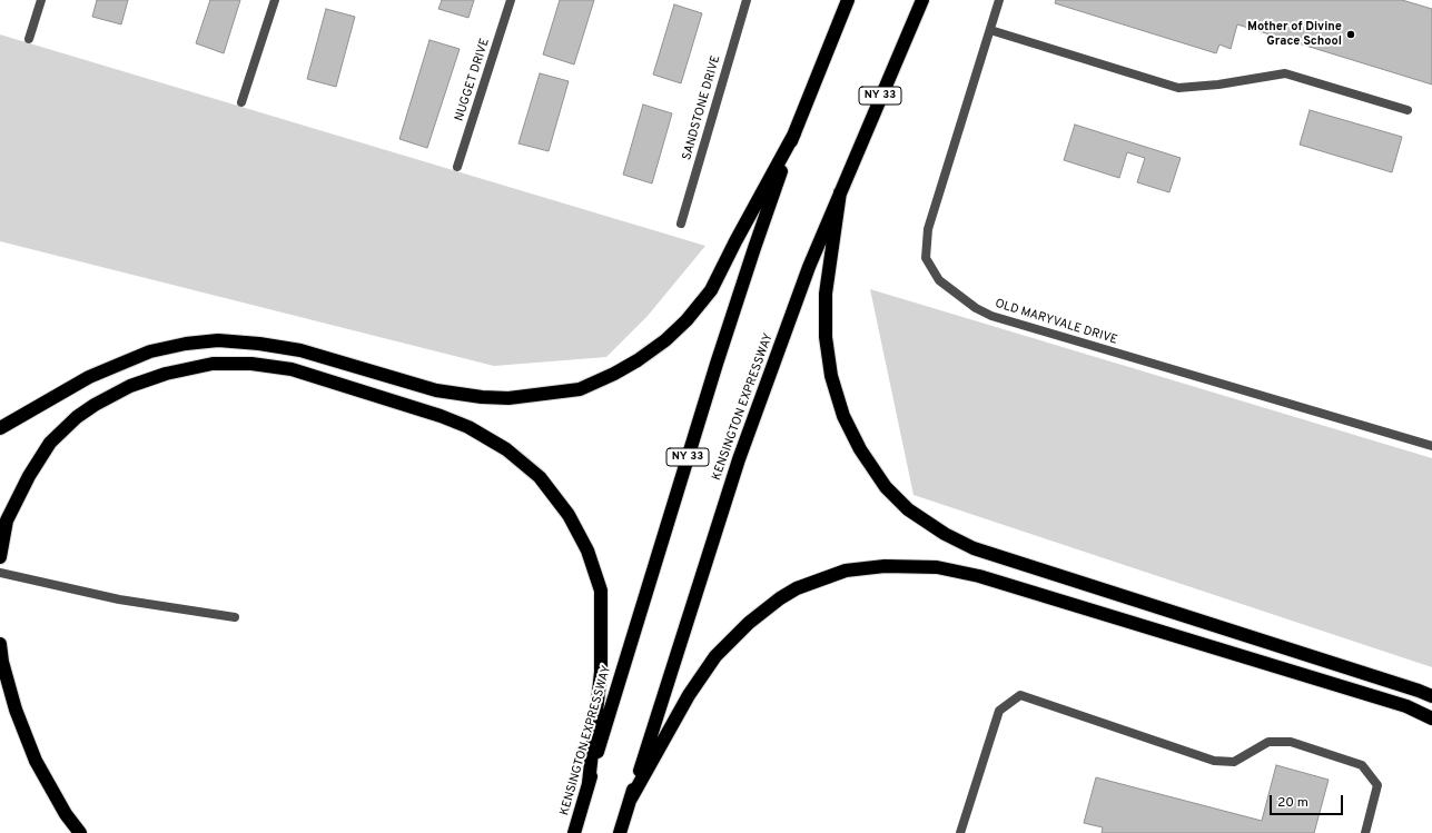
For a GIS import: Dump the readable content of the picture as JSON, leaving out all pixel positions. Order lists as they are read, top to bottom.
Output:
{
  "streets": {
    "highway": ["NY 33", "KENSINGTON EXPRESSWAY"],
    "street": ["NUGGET DRIVE", "SANDSTONE DRIVE", "OLD MARYVALE DRIVE"]
  },
  "places": ["Mother of Divine Grace School"],
  "scale_bar": "20 m"
}
